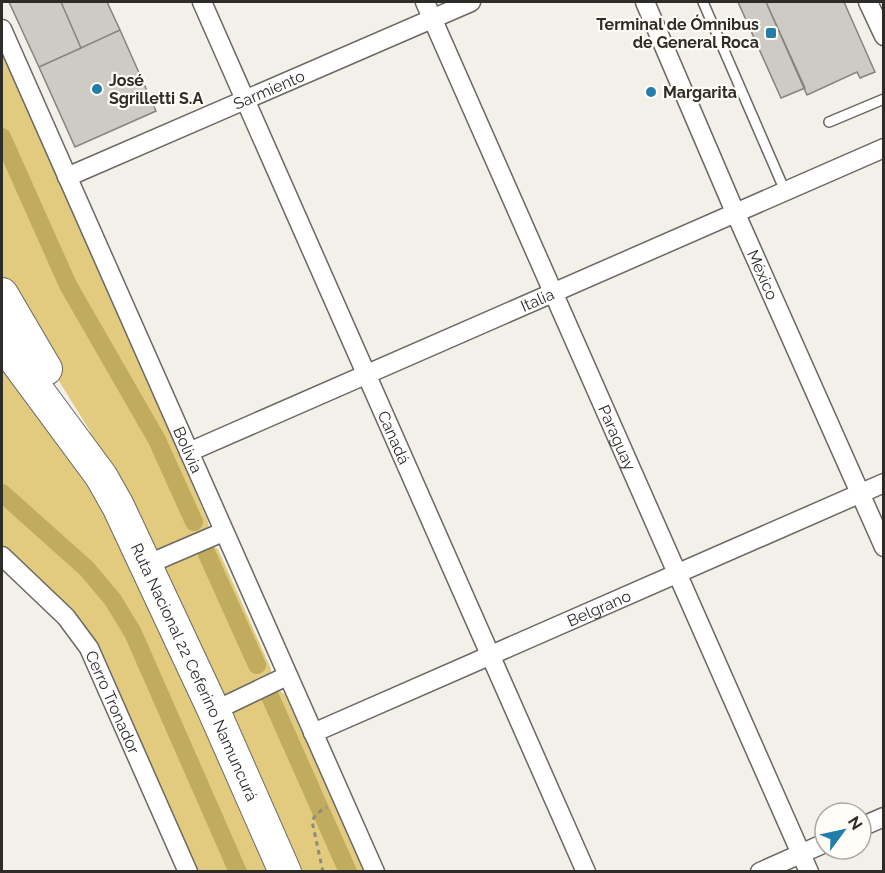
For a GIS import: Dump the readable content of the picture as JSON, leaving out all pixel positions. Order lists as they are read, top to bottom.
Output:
{
  "streets": {
    "highway": ["Ruta Nacional 22 Ceferino Namuncurá"],
    "street": [
      "Sarmiento",
      "México",
      "Italia",
      "Canadá",
      "Paraguay",
      "Bolivia",
      "Belgrano",
      "Cerro Tronador"
    ]
  },
  "crossings": [
    ["Sarmiento", "Canadá"],
    ["Sarmiento", "Paraguay"],
    ["Sarmiento", "Bolivia"],
    ["México", "Italia"],
    ["México", "Belgrano"],
    ["Italia", "Canadá"],
    ["Italia", "Paraguay"],
    ["Italia", "Bolivia"],
    ["Canadá", "Belgrano"],
    ["Paraguay", "Belgrano"],
    ["Bolivia", "Belgrano"]
  ],
  "places": {
    "transit": ["Terminal de Ómnibus de General Roca"],
    "other": ["José Sgrilletti S.A", "Margarita"]
  },
  "north": "top right"
}
